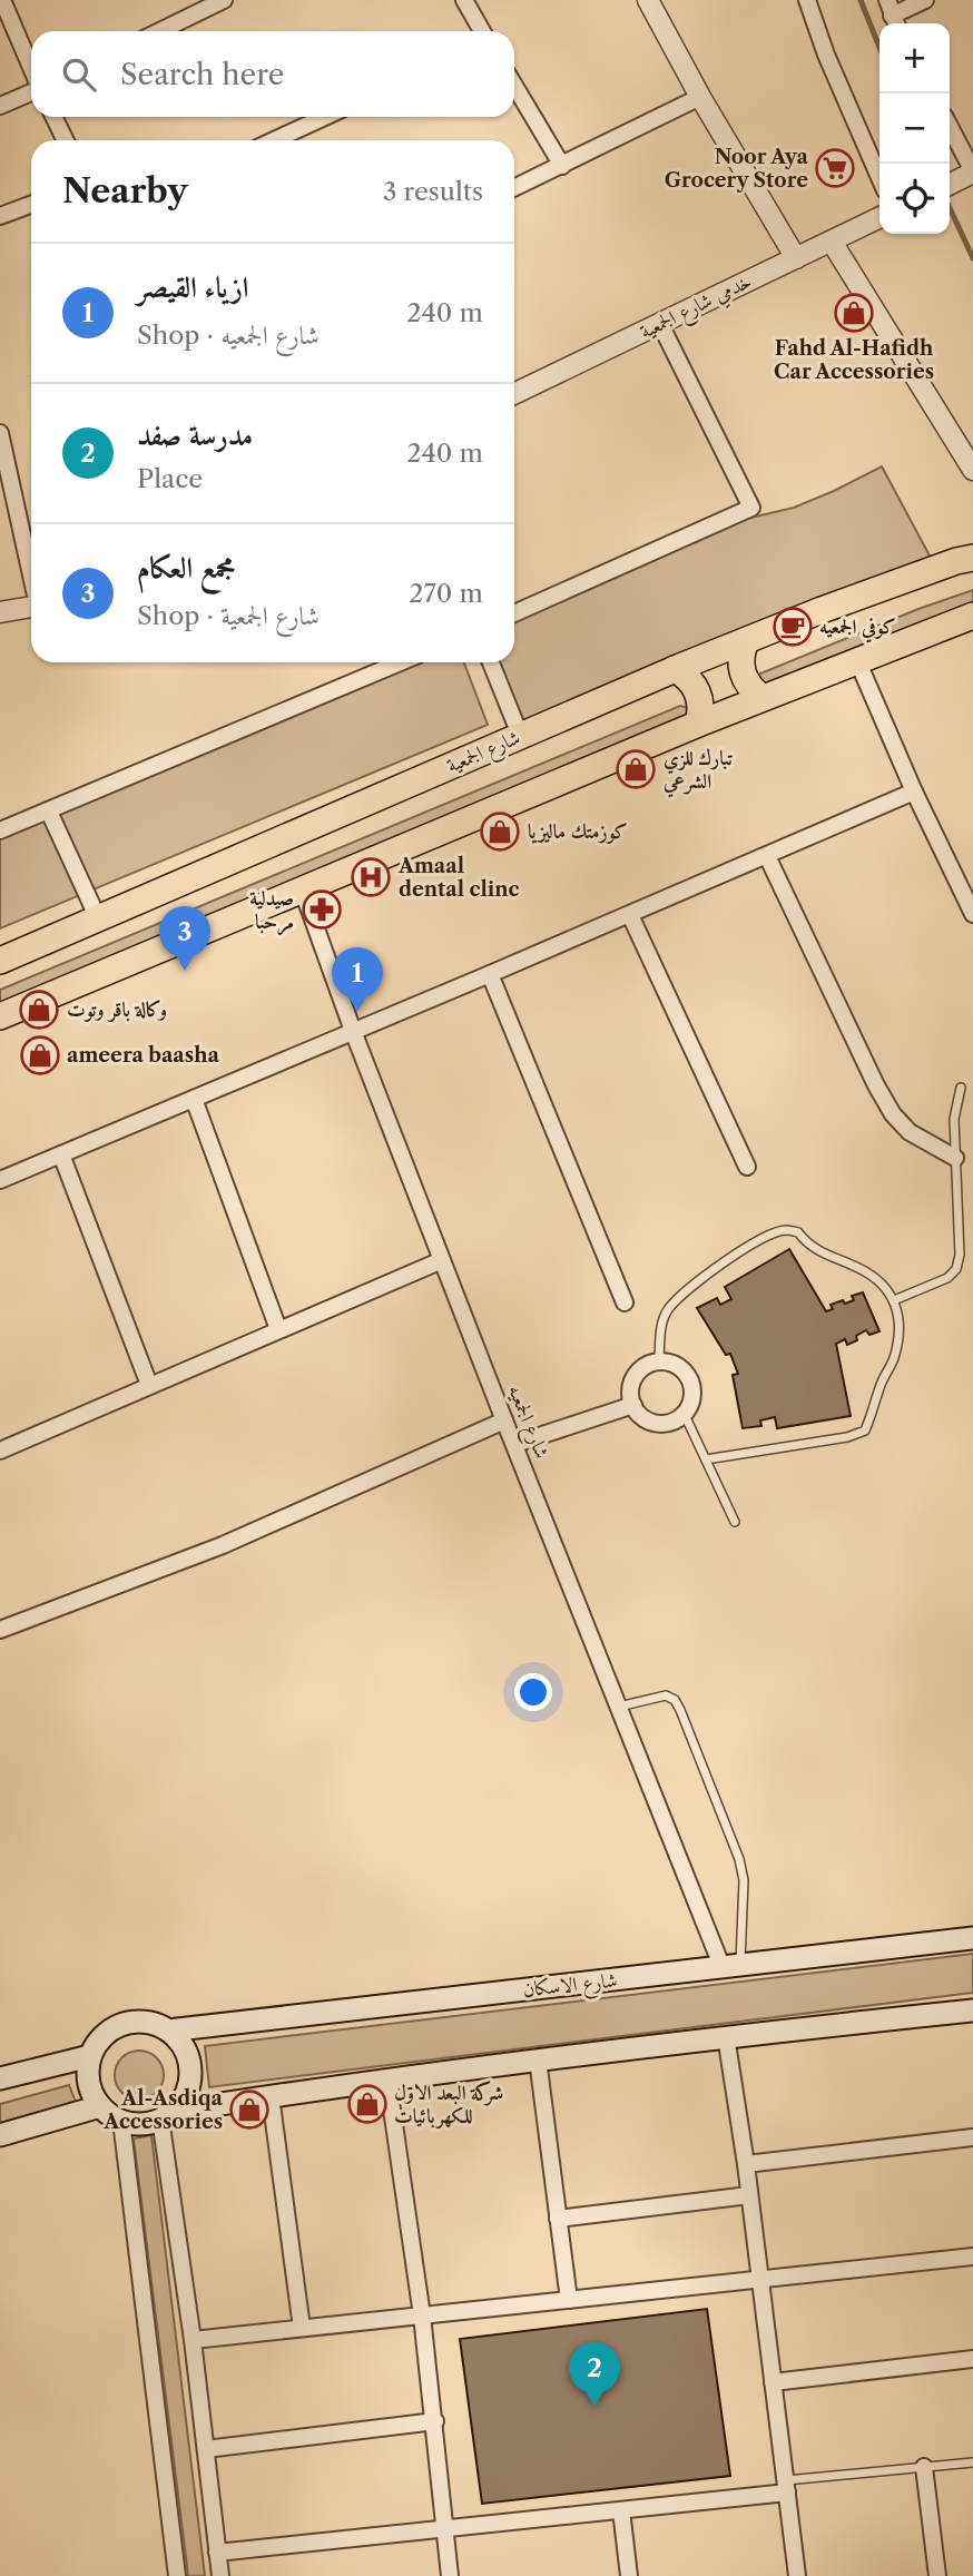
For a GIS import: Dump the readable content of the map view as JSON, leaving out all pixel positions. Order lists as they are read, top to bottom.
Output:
{
  "streets": {
    "main road": ["شارع الجمعية", "شارع الاسكان"],
    "street": ["خدمي شارع الجمعية", "شارع الجمعيه"]
  },
  "crossings": [
    ["شارع الجمعيه", "شارع الاسكان"]
  ],
  "places": {
    "supermarket": ["Noor Aya Grocery Store"],
    "shop": [
      "Fahd Al-Hafidh Car Accessories",
      "تبارك للزي الشرعي",
      "كوزمتك ماليزيا",
      "وكالة باقر وتوت",
      "ameera baasha",
      "شركة البعد الاول للكهربائيات",
      "Al-Asdiqa Accessories"
    ],
    "cafe": ["كوفي الجمعيه"],
    "hospital": ["Amaal dental clinc"],
    "pharmacy": ["صيدلية مرحبا"]
  },
  "page": {
    "map_buttons": ["+", "−"],
    "search": "Search here",
    "heading": ["Nearby", "3 results"],
    "list": [
      {
        "mark": "1",
        "name": "ازياء القيصر",
        "note": "Shop · شارع الجمعيه",
        "value": "240 m"
      },
      {
        "mark": "2",
        "name": "مدرسة صفد",
        "note": "Place",
        "value": "240 m"
      },
      {
        "mark": "3",
        "name": "مجمع العكام",
        "note": "Shop · شارع الجمعية",
        "value": "270 m"
      }
    ],
    "pins": ["3", "1", "2"]
  }
}
